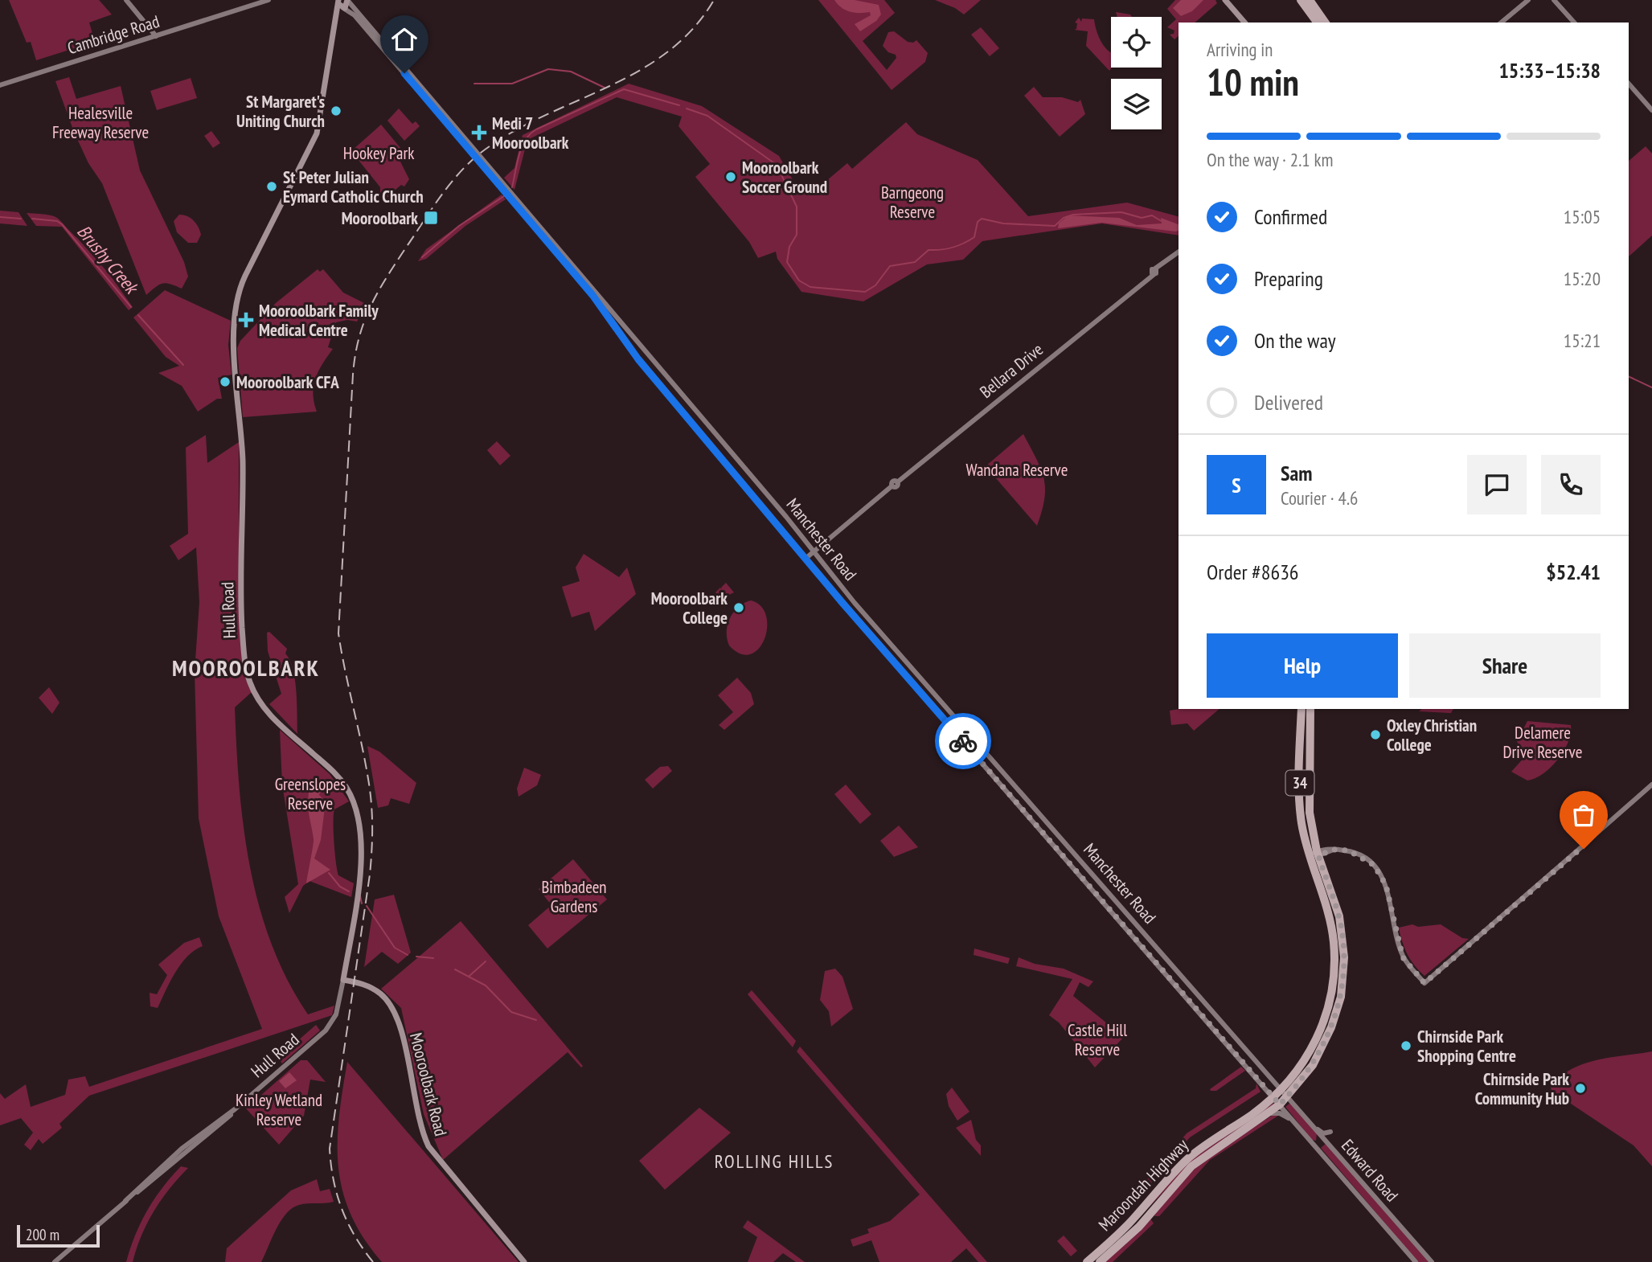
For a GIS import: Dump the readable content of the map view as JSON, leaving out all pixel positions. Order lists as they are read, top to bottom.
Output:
{
  "streets": {
    "highway": ["34", "Maroondah Highway"],
    "main road": [
      "Cambridge Road",
      "Bellara Drive",
      "Manchester Road",
      "Hull Road",
      "Mooroolbark Road",
      "Edward Road"
    ]
  },
  "crossings": [
    ["Bellara Drive", "Manchester Road"],
    ["Manchester Road", "Hull Road"],
    ["Manchester Road", "Edward Road"],
    ["Manchester Road", "Maroondah Highway"],
    ["Hull Road", "Mooroolbark Road"],
    ["Edward Road", "Maroondah Highway"]
  ],
  "districts": ["MOOROOLBARK", "ROLLING HILLS"],
  "water": ["Brushy Creek"],
  "parks": [
    "Healesville Freeway Reserve",
    "Hookey Park",
    "Barngeong Reserve",
    "Wandana Reserve",
    "Delamere Drive Reserve",
    "Greenslopes Reserve",
    "Bimbadeen Gardens",
    "Castle Hill Reserve",
    "Kinley Wetland Reserve"
  ],
  "places": {
    "other": [
      "St Margaret's Uniting Church",
      "Mooroolbark Soccer Ground",
      "St Peter Julian Eymard Catholic Church",
      "Mooroolbark CFA",
      "Mooroolbark College",
      "Oxley Christian College",
      "Chirnside Park Shopping Centre",
      "Chirnside Park Community Hub"
    ],
    "health": ["Medi 7 Mooroolbark", "Mooroolbark Family Medical Centre"],
    "transit": ["Mooroolbark"]
  },
  "scale_bar": "200 m",
  "page": {
    "heading": ["10 min", "Arriving in", "15:33–15:38"],
    "panel": [
      "Sam",
      "Courier · 4.6",
      "Order #8636",
      "$52.41"
    ],
    "bar": "On the way · 2.1 km",
    "list": [
      ["Confirmed", "15:05"],
      ["Preparing", "15:20"],
      ["On the way", "15:21"],
      "Delivered"
    ],
    "round": "S",
    "buttons": ["Help", "Share"],
    "scale": "200 m"
  }
}
